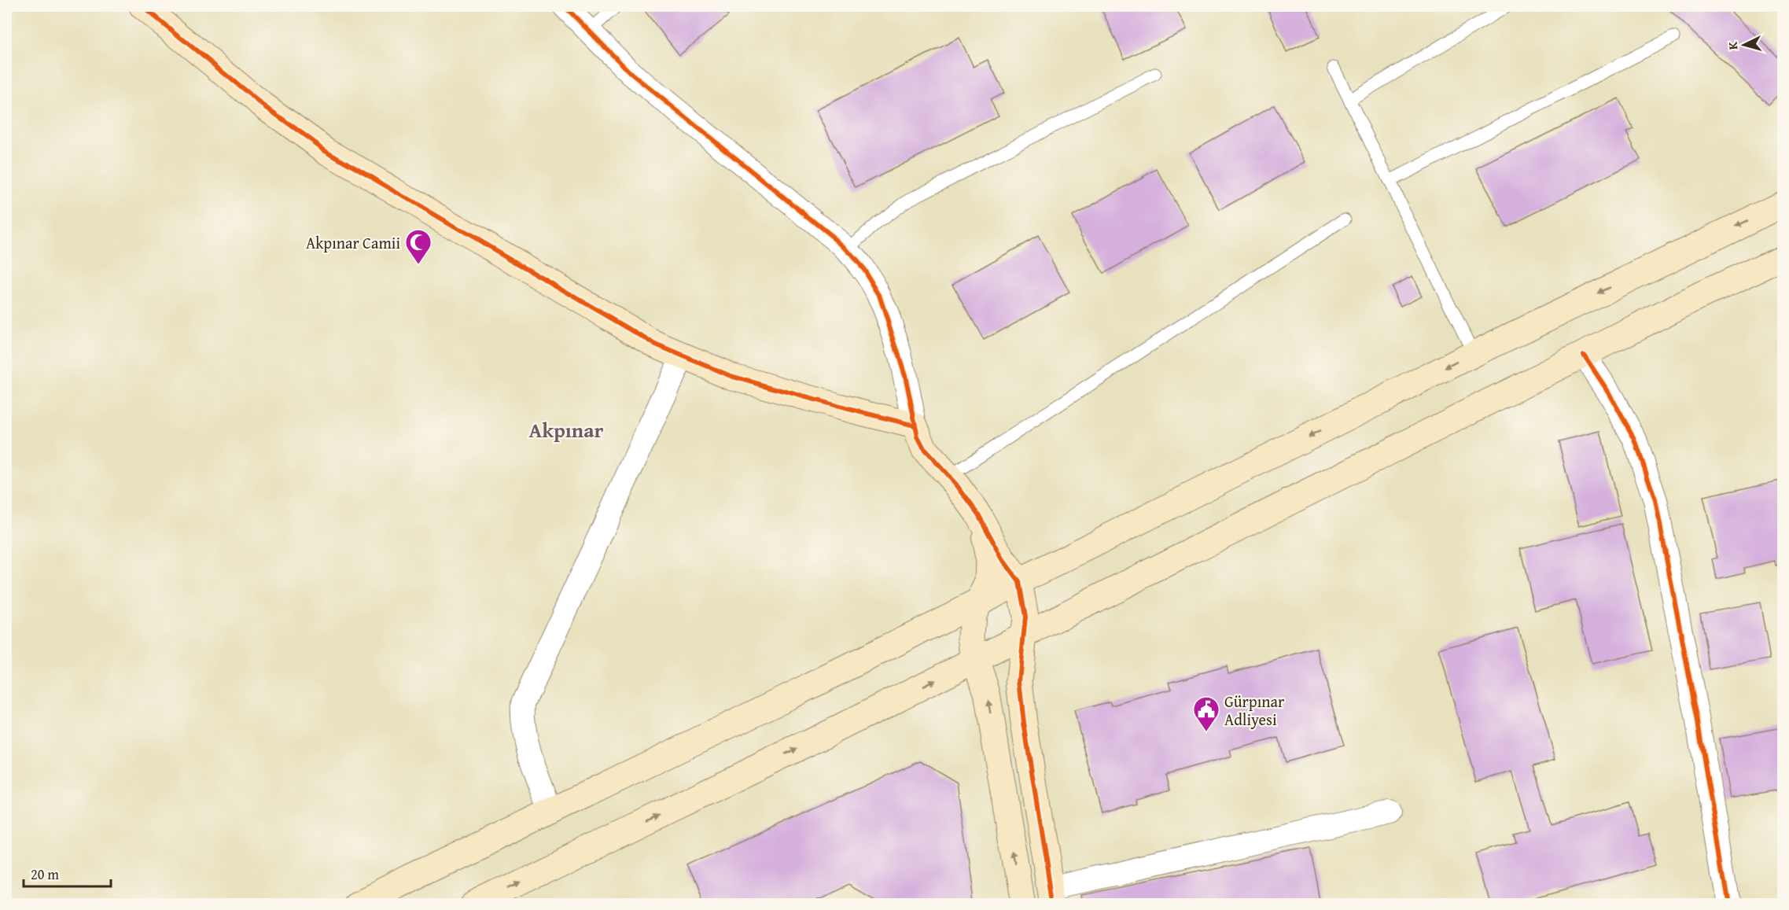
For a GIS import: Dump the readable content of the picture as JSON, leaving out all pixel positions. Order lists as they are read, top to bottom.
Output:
{
  "districts": ["Akpınar"],
  "places": {
    "mosque": ["Akpınar Camii"],
    "public building": ["Gürpınar Adliyesi"]
  },
  "scale_bar": "20 m",
  "north": "left"
}
